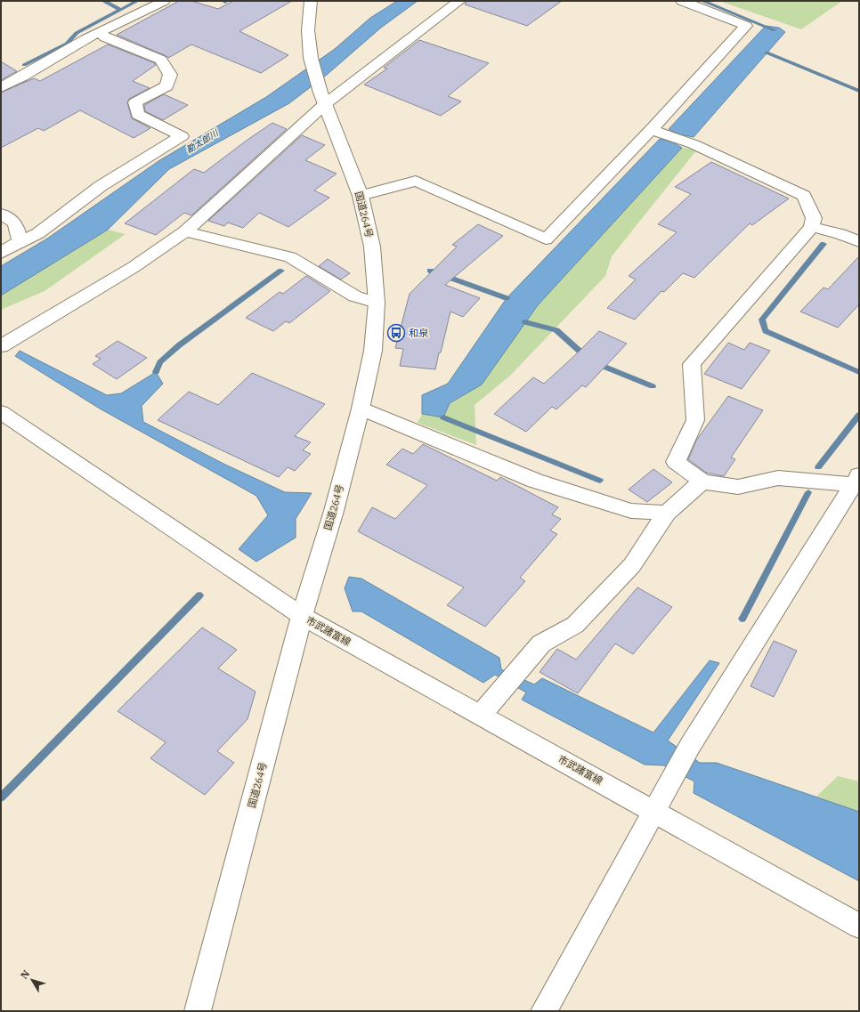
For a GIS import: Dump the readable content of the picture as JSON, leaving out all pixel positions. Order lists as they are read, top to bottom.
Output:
{
  "streets": {
    "main road": ["国道264号", "市武諸富線"]
  },
  "crossings": [
    ["国道264号", "市武諸富線"]
  ],
  "water": ["勘太郎川"],
  "places": {
    "bus stop": ["和泉"]
  },
  "north": "top left"
}
